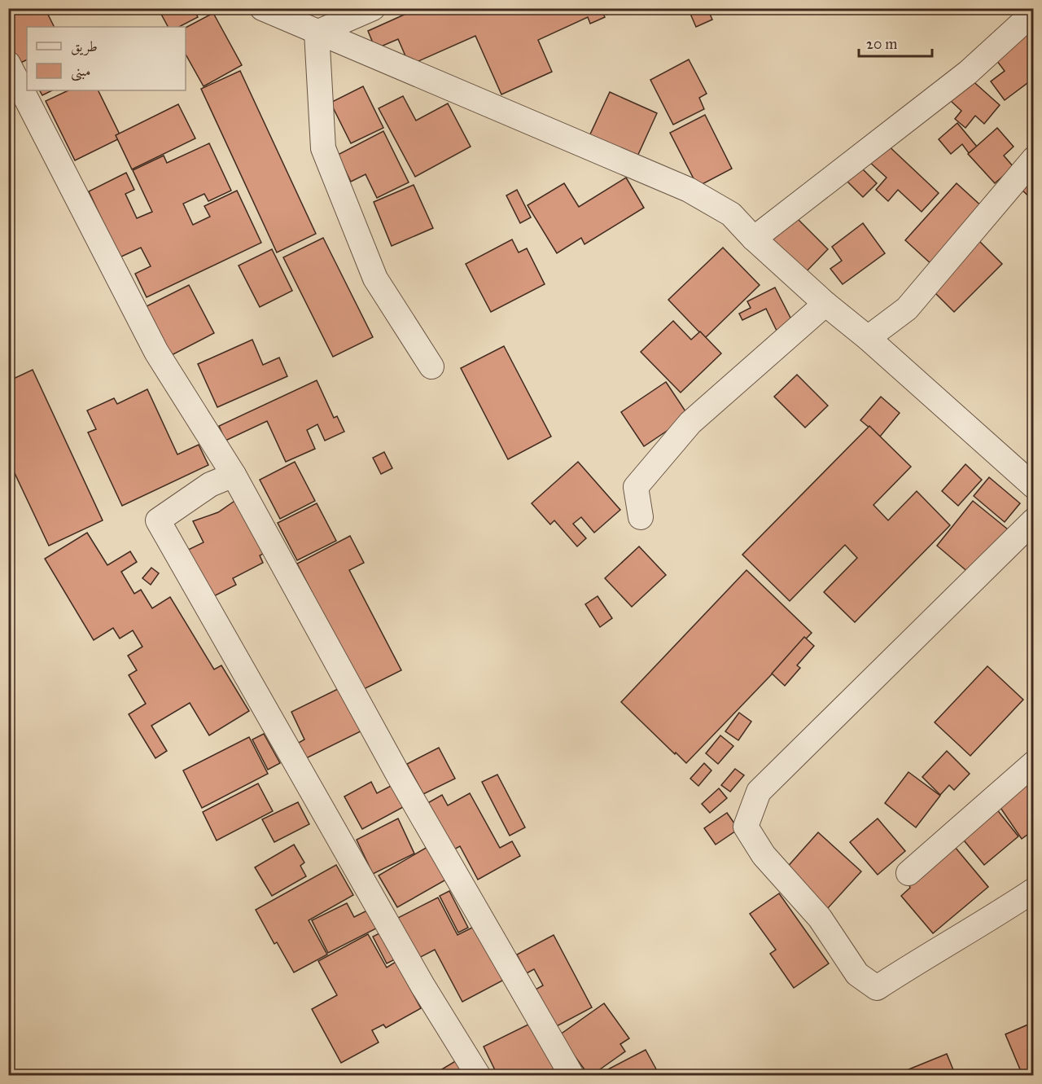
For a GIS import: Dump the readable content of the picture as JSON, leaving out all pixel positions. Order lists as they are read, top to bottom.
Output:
{
  "legend": ["طريق", "مبنى"],
  "scale_bar": "20 m"
}
